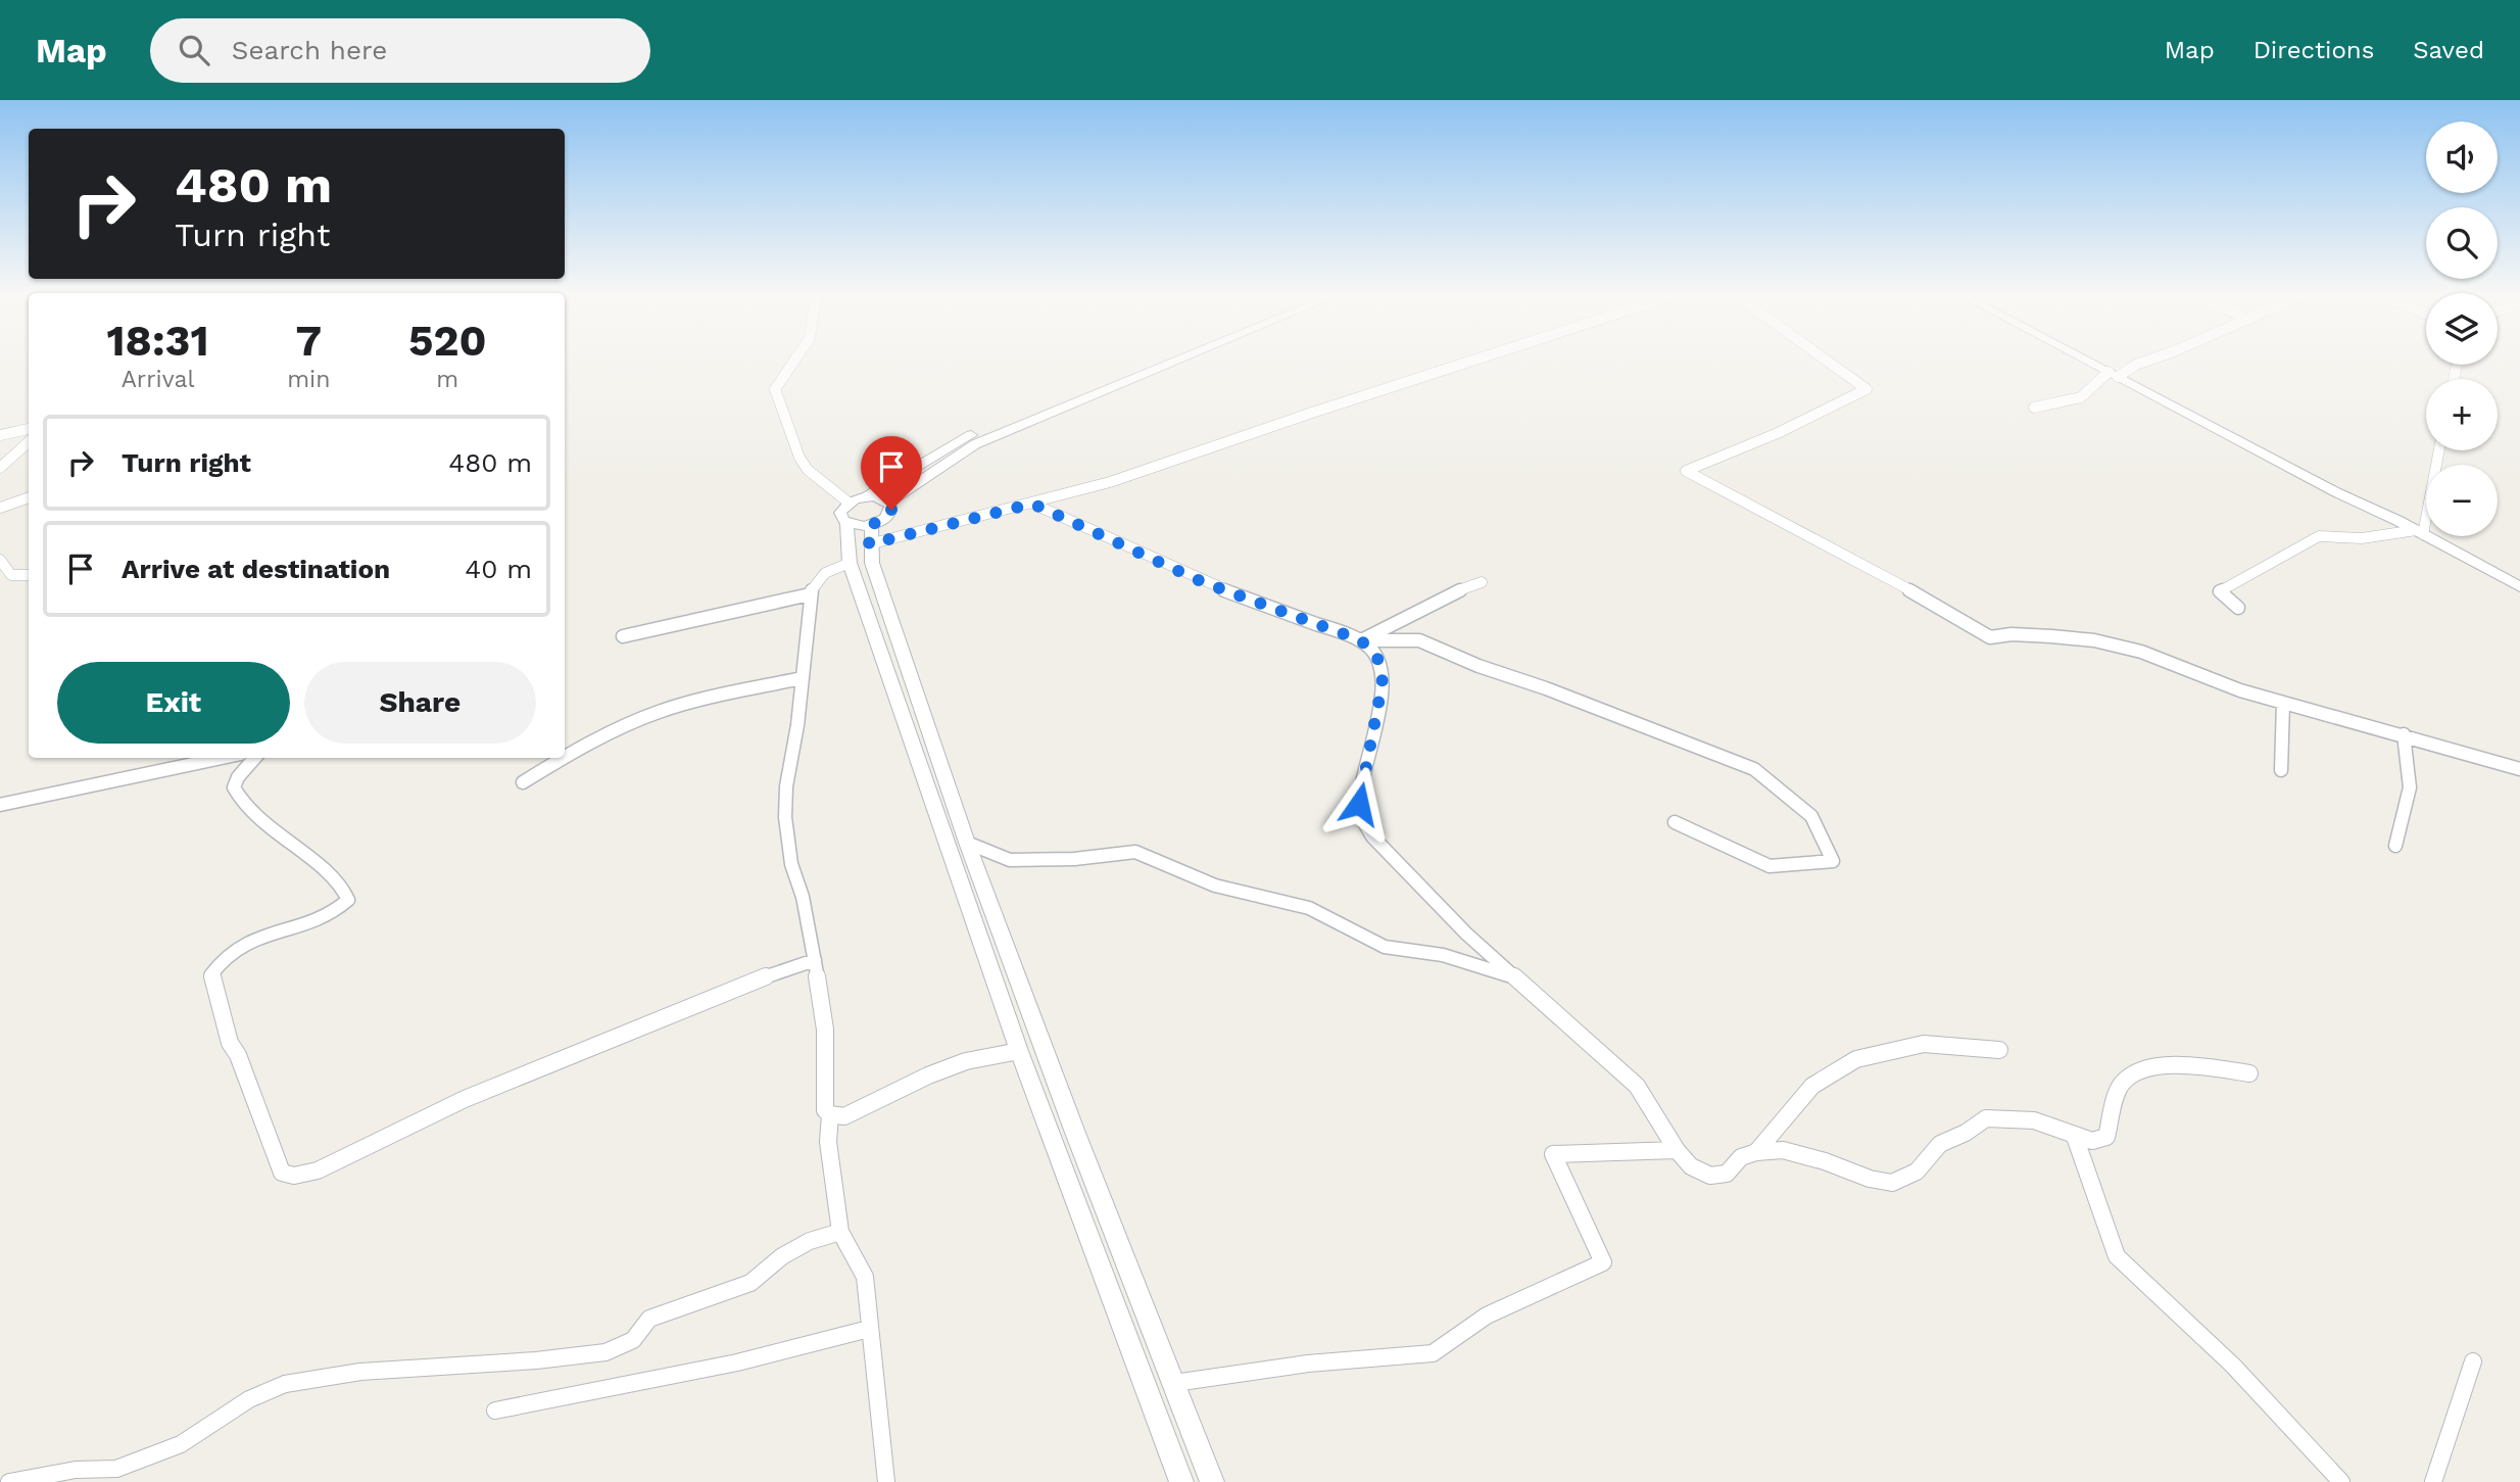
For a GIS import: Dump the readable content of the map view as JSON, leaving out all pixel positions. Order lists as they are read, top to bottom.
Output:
{
  "page": {
    "header": "Map",
    "search": "Search here",
    "nav": ["Map", "Directions", "Saved"],
    "map_buttons": ["+", "−"],
    "turn": ["480 m", "Turn right"],
    "eta": [
      "18:31",
      "Arrival",
      "7",
      "min",
      "520",
      "m"
    ],
    "list": [
      {
        "name": "Turn right",
        "value": "480 m"
      },
      {
        "name": "Arrive at destination",
        "value": "40 m"
      }
    ],
    "buttons": ["Exit", "Share"]
  }
}
